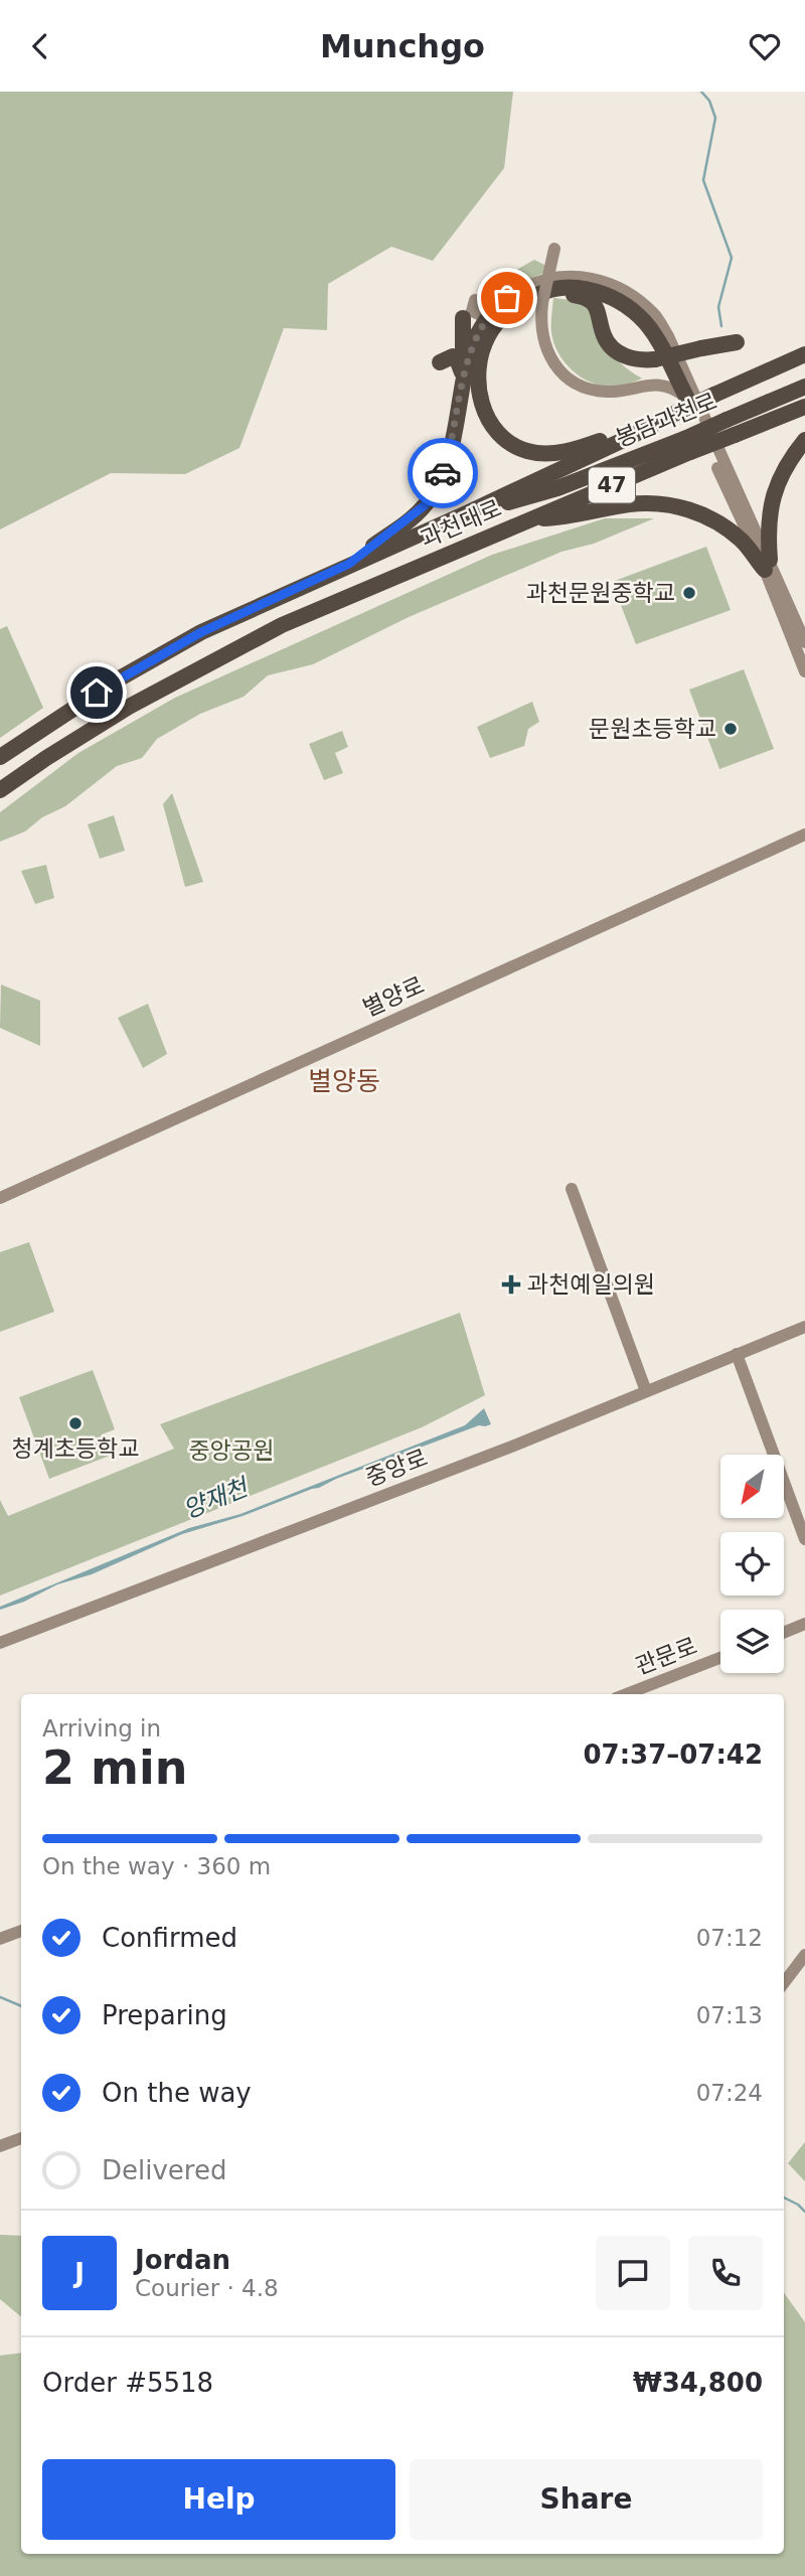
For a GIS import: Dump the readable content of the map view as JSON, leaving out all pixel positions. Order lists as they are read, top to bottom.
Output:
{
  "streets": {
    "highway": ["봉담과천로", "47", "과천대로"],
    "street": ["별양로", "중앙로", "관문로"]
  },
  "crossings": [
    ["봉담과천로", "과천대로"],
    ["47", "과천대로"]
  ],
  "districts": ["별양동"],
  "water": ["양재천"],
  "parks": ["중앙공원"],
  "places": {
    "other": ["과천문원중학교", "문원초등학교", "청계초등학교"],
    "health": ["과천예일의원"]
  },
  "north": "bottom left",
  "page": {
    "header": "Munchgo",
    "heading": ["2 min", "Arriving in", "07:37–07:42"],
    "panel": [
      "Jordan",
      "Courier · 4.8",
      "Order #5518",
      "₩34,800"
    ],
    "bar": "On the way · 360 m",
    "list": [
      ["Confirmed", "07:12"],
      ["Preparing", "07:13"],
      ["On the way", "07:24"],
      "Delivered"
    ],
    "round": "J",
    "buttons": ["Help", "Share"]
  }
}
